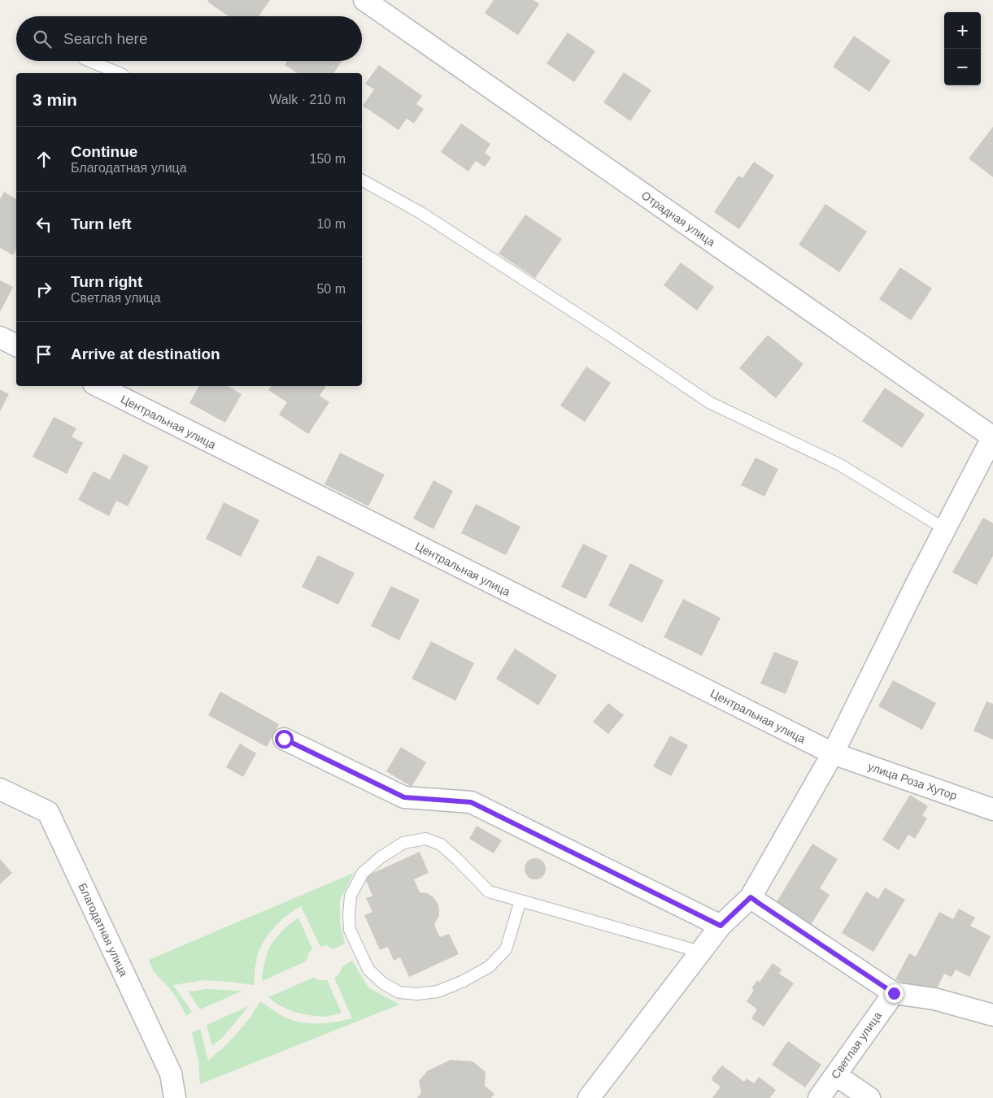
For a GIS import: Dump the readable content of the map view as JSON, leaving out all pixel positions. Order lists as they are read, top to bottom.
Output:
{
  "streets": {
    "street": [
      "Отрадная улица",
      "Центральная улица",
      "улица Роза Хутор",
      "Благодатная улица",
      "Светлая улица"
    ]
  },
  "crossings": [
    ["Центральная улица", "улица Роза Хутор"]
  ],
  "page": {
    "map_buttons": ["+", "−"],
    "search": "Search here",
    "heading": ["3 min", "Walk · 210 m"],
    "list": [
      ["Continue", "Благодатная улица", "150 m"],
      ["Turn left", "10 m"],
      ["Turn right", "Светлая улица", "50 m"],
      "Arrive at destination"
    ]
  }
}
